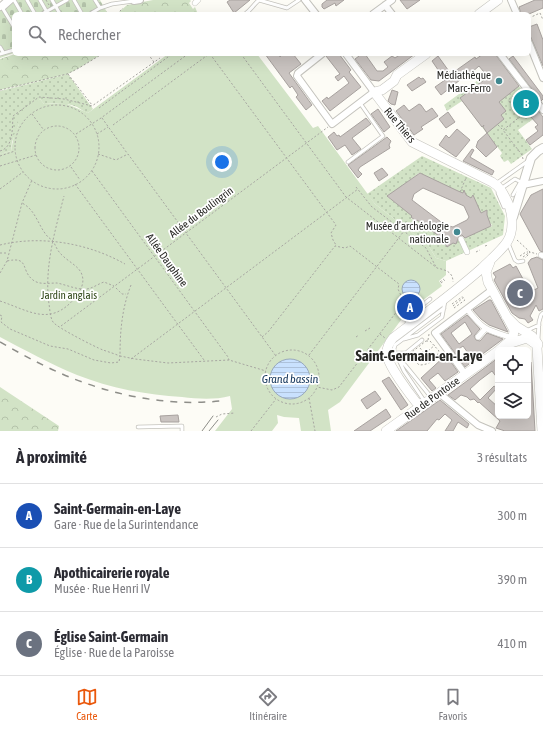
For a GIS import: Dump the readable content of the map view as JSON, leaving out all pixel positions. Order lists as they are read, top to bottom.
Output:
{
  "streets": {
    "main road": ["Rue Thiers", "Rue de Pontoise"],
    "path": ["Allée du Boulingrin", "Allée Dauphine"]
  },
  "crossings": [
    ["Allée du Boulingrin", "Allée Dauphine"]
  ],
  "districts": ["Saint-Germain-en-Laye"],
  "water": ["Grand bassin"],
  "parks": ["Jardin anglais"],
  "places": ["Médiathèque Marc-Ferro", "Musée d’archéologie nationale"],
  "page": {
    "search": "Rechercher",
    "pins": ["B", "C", "A"],
    "heading": ["À proximité", "3 résultats"],
    "list": [
      {
        "mark": "A",
        "name": "Saint-Germain-en-Laye",
        "note": "Gare · Rue de la Surintendance",
        "value": "300 m"
      },
      {
        "mark": "B",
        "name": "Apothicairerie royale",
        "note": "Musée · Rue Henri IV",
        "value": "390 m"
      },
      {
        "mark": "C",
        "name": "Église Saint-Germain",
        "note": "Église · Rue de la Paroisse",
        "value": "410 m"
      }
    ],
    "nav": ["Carte", "Itinéraire", "Favoris"]
  }
}
